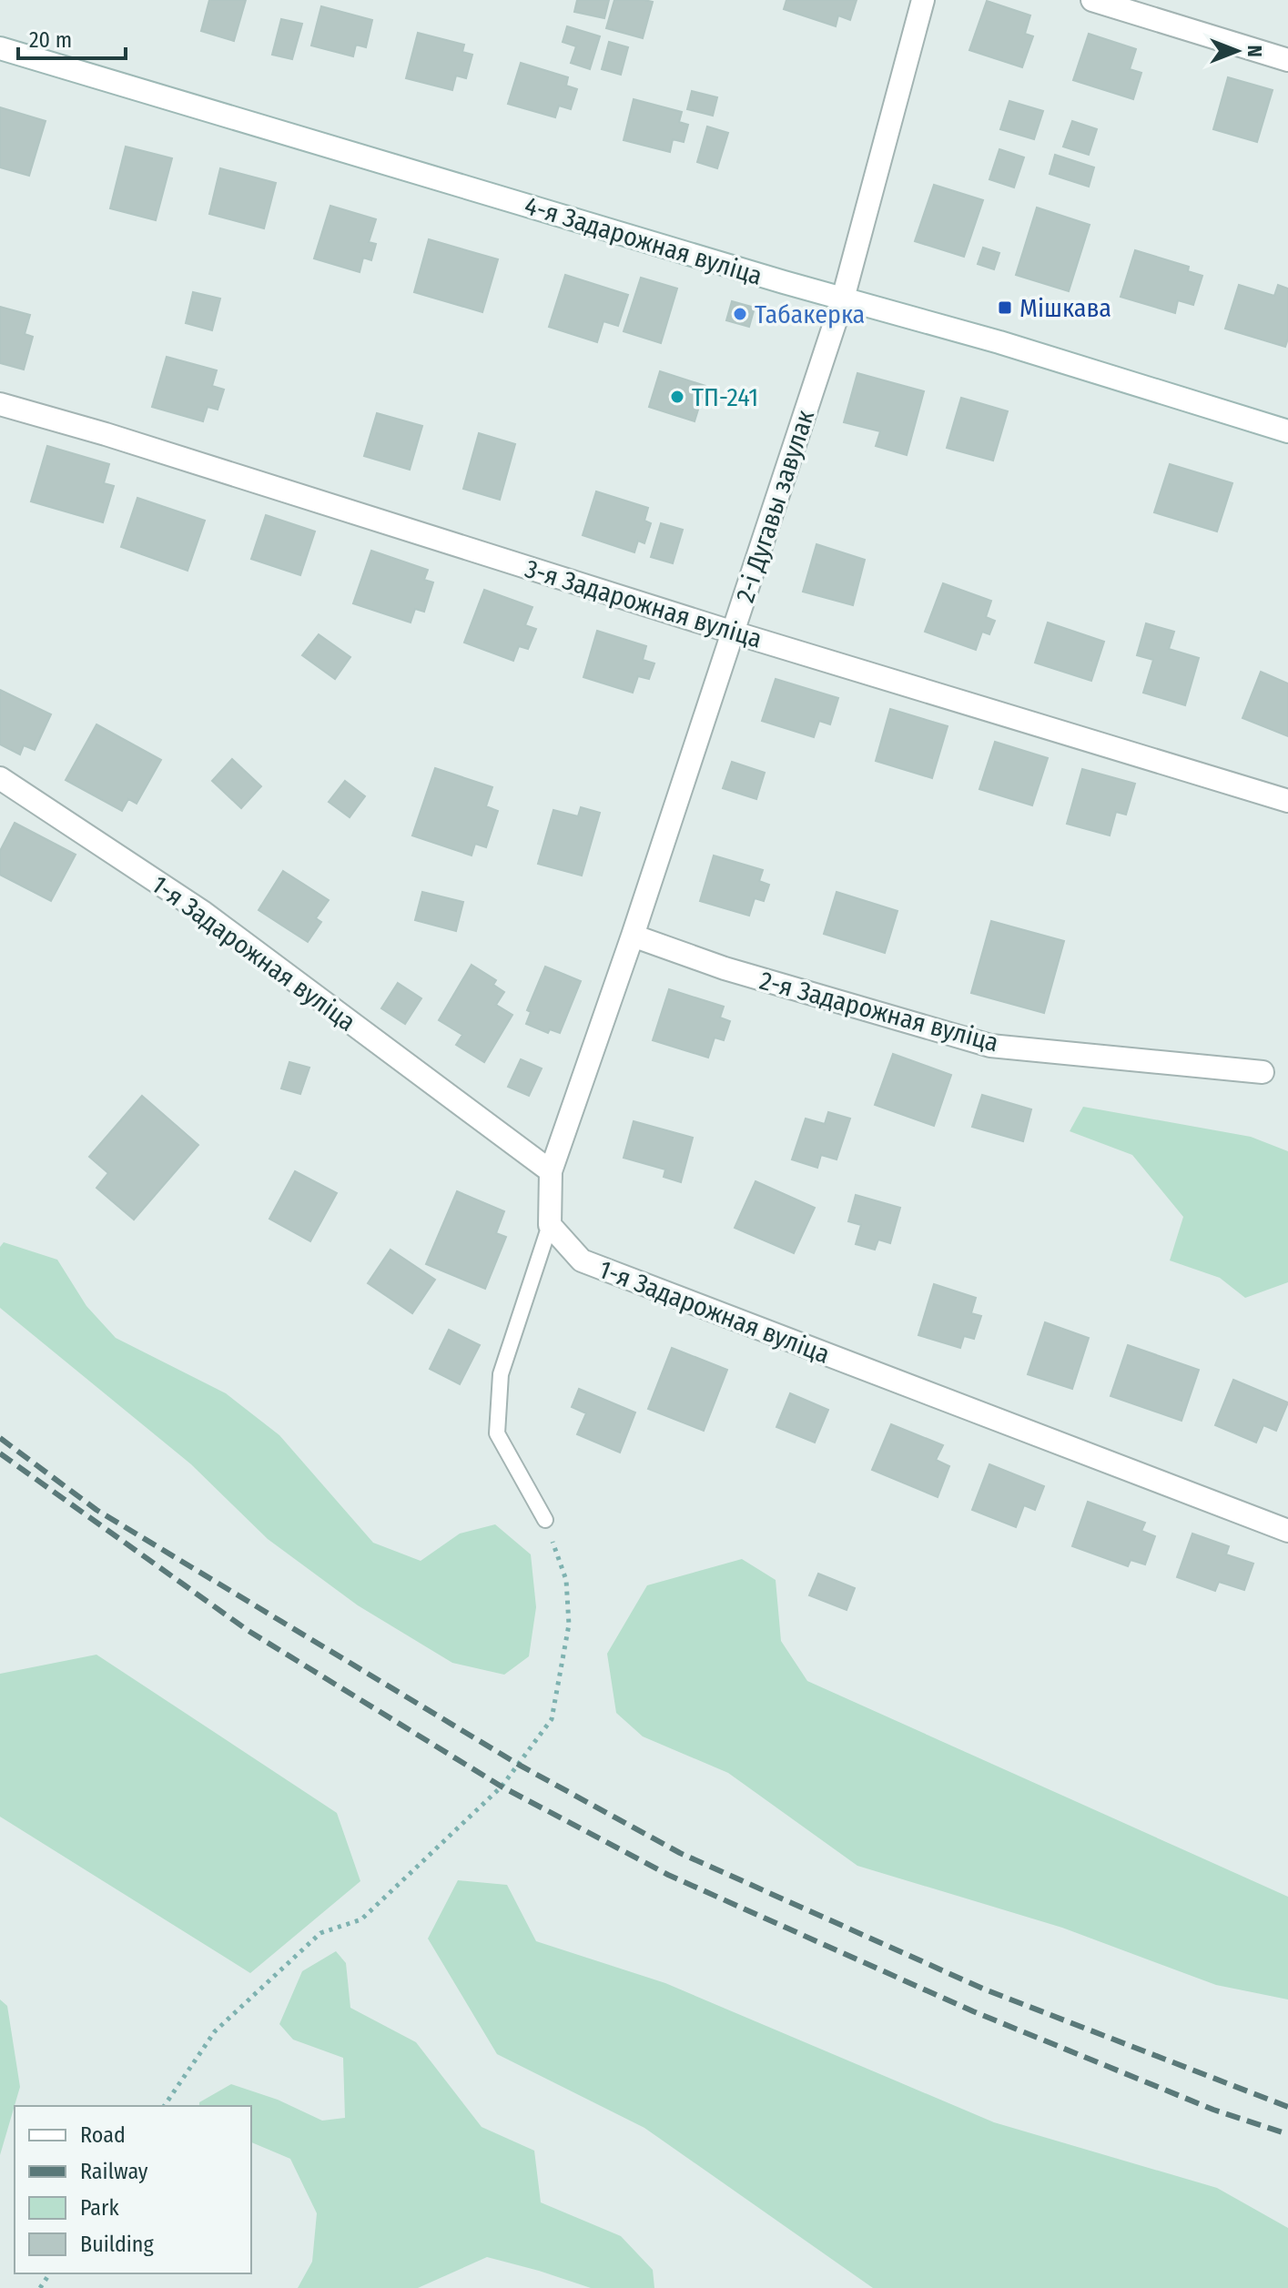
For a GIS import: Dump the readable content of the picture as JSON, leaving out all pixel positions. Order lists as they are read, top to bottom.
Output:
{
  "streets": {
    "street": [
      "4-я Задарожная вуліца",
      "2-і Дугавы завулак",
      "3-я Задарожная вуліца",
      "1-я Задарожная вуліца",
      "2-я Задарожная вуліца"
    ]
  },
  "crossings": [
    ["4-я Задарожная вуліца", "2-і Дугавы завулак"],
    ["2-і Дугавы завулак", "3-я Задарожная вуліца"],
    ["2-і Дугавы завулак", "1-я Задарожная вуліца"],
    ["2-і Дугавы завулак", "2-я Задарожная вуліца"]
  ],
  "places": {
    "transit": ["Мішкава"],
    "other": ["Табакерка", "ТП-241"]
  },
  "legend": [
    "Road",
    "Railway",
    "Park",
    "Building"
  ],
  "scale_bar": "20 m",
  "north": "right"
}
